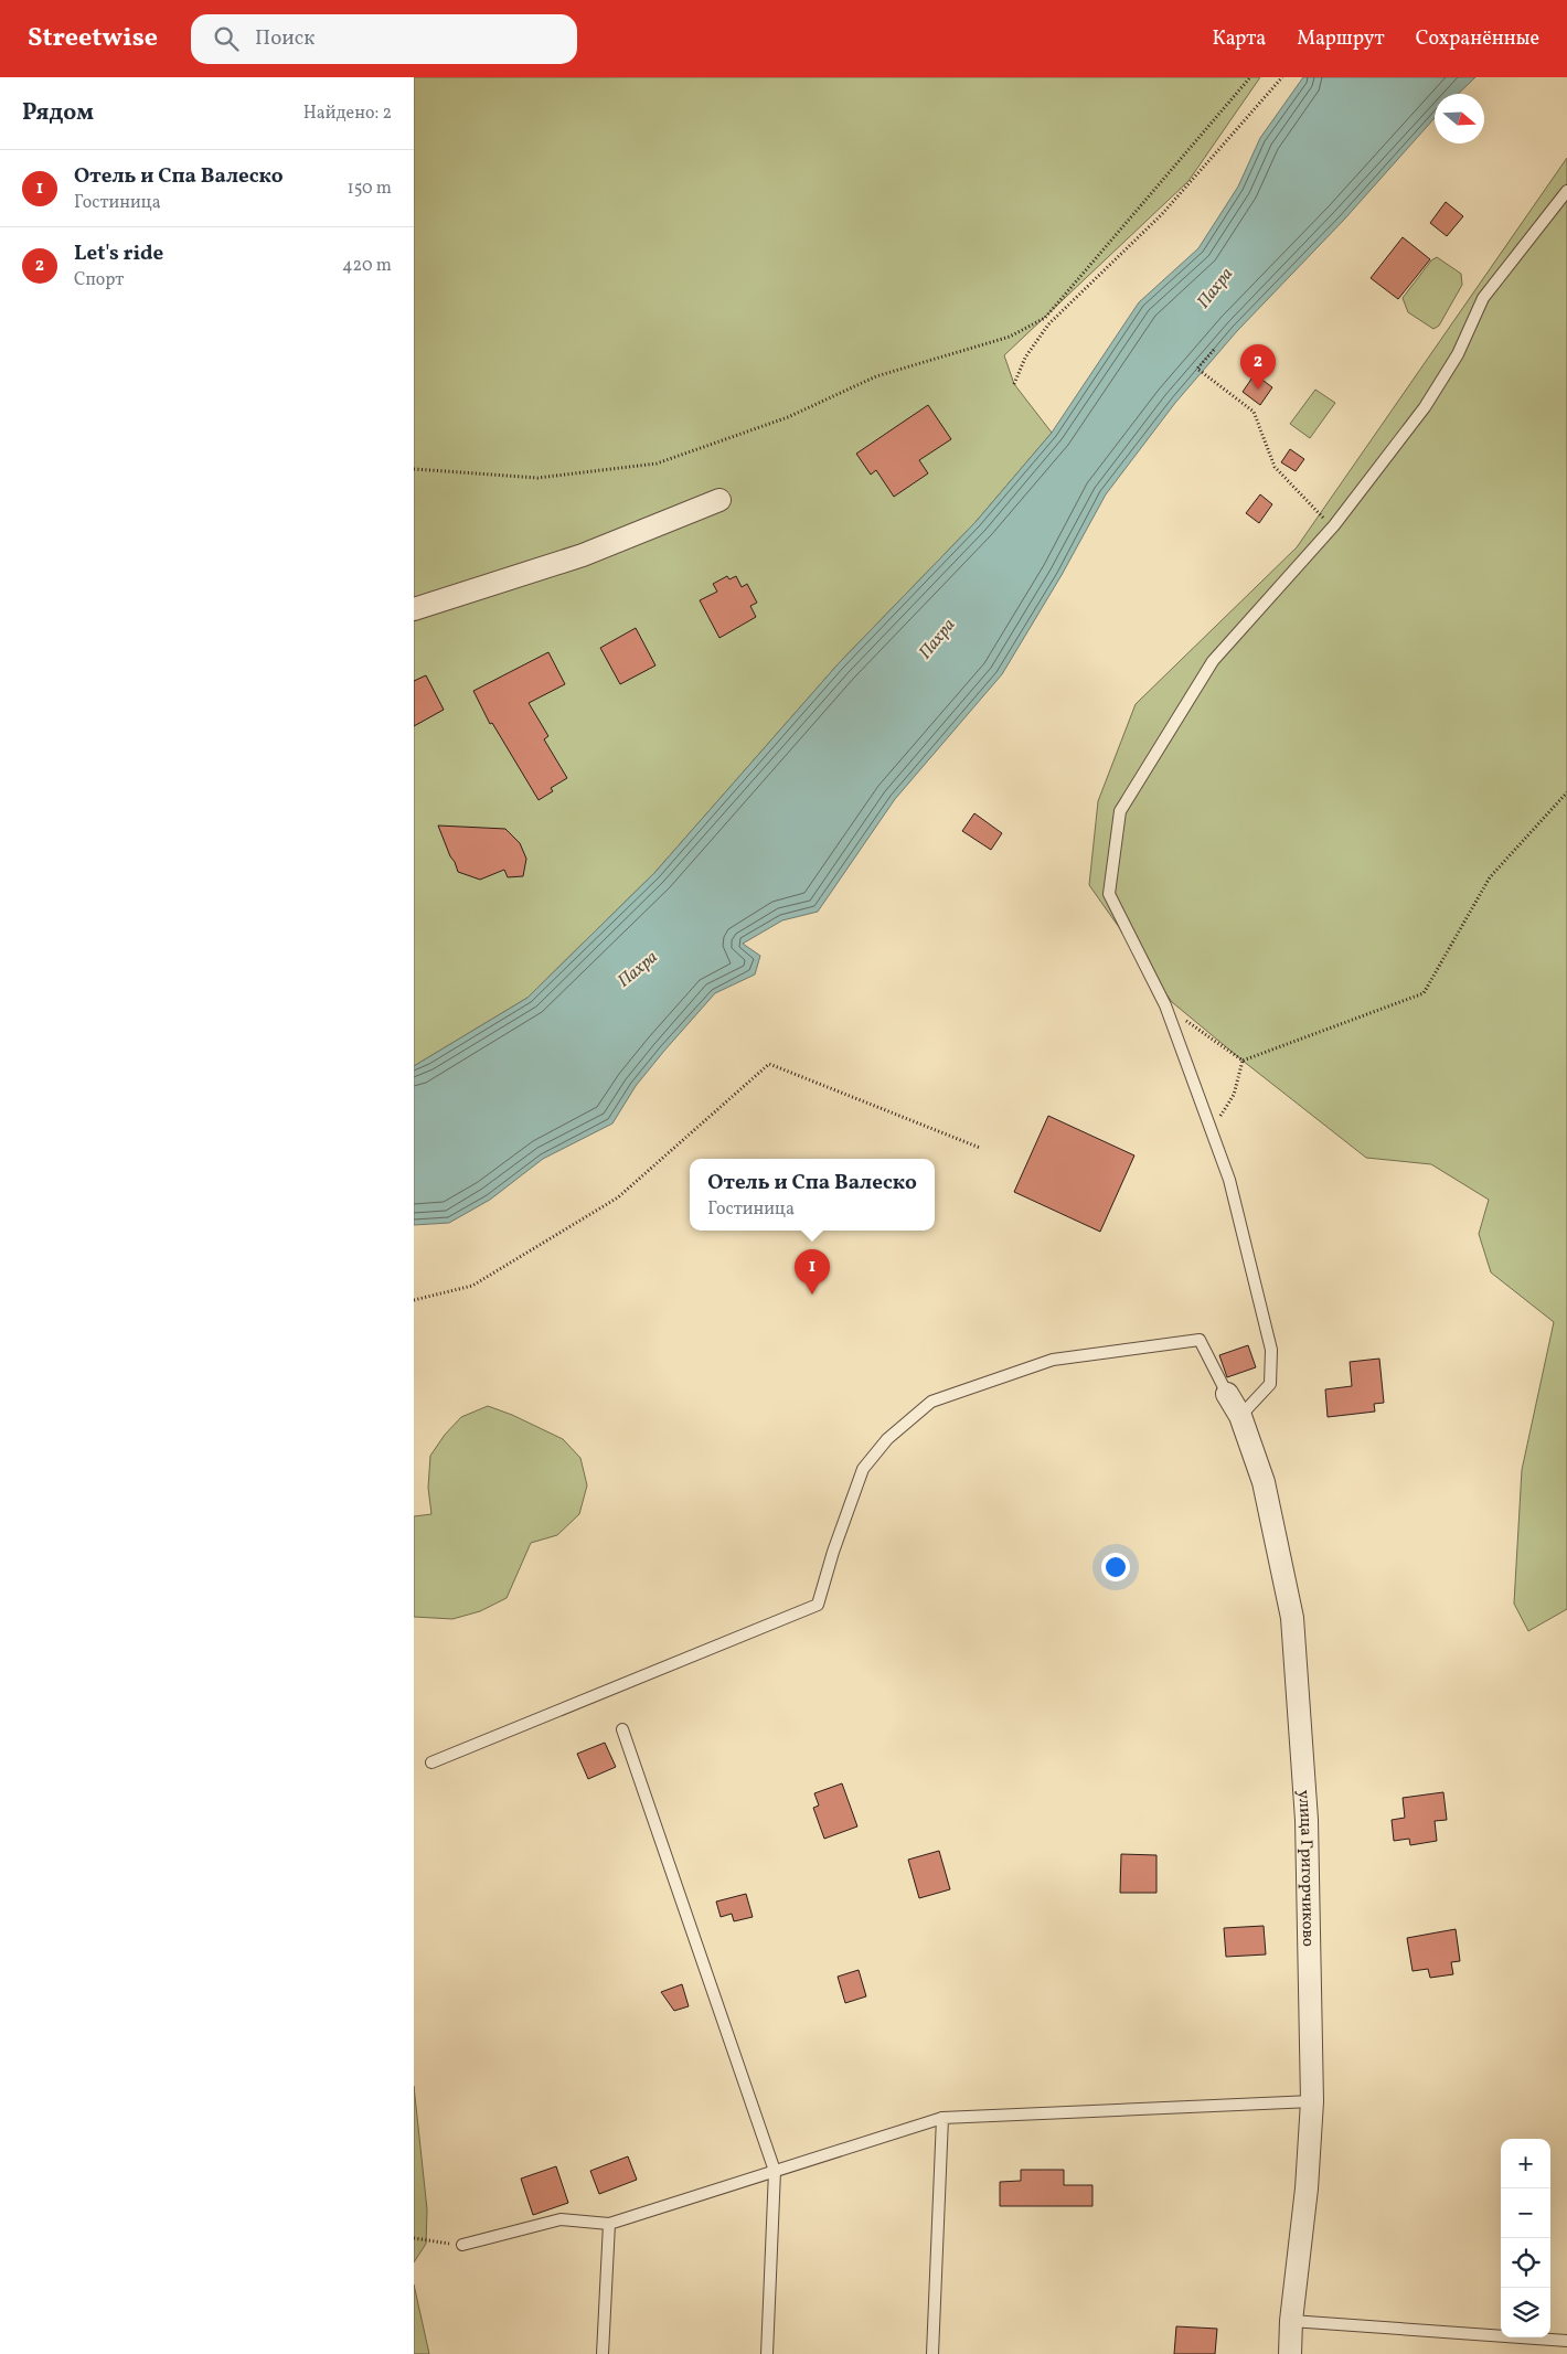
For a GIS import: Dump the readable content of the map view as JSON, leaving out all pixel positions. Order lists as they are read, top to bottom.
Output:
{
  "streets": {
    "street": ["улица Григорчиково"]
  },
  "water": ["Пахра"],
  "north": "right",
  "page": {
    "header": "Streetwise",
    "search": "Поиск",
    "nav": ["Карта", "Маршрут", "Сохранённые"],
    "heading": ["Рядом", "Найдено: 2"],
    "list": [
      {
        "mark": "1",
        "name": "Отель и Спа Валеско",
        "note": "Гостиница",
        "value": "150 m"
      },
      {
        "mark": "2",
        "name": "Let's ride",
        "note": "Спорт",
        "value": "420 m"
      }
    ],
    "pins": ["2", "1"],
    "popup": ["Отель и Спа Валеско", "Гостиница"],
    "map_buttons": ["+", "−"]
  }
}
